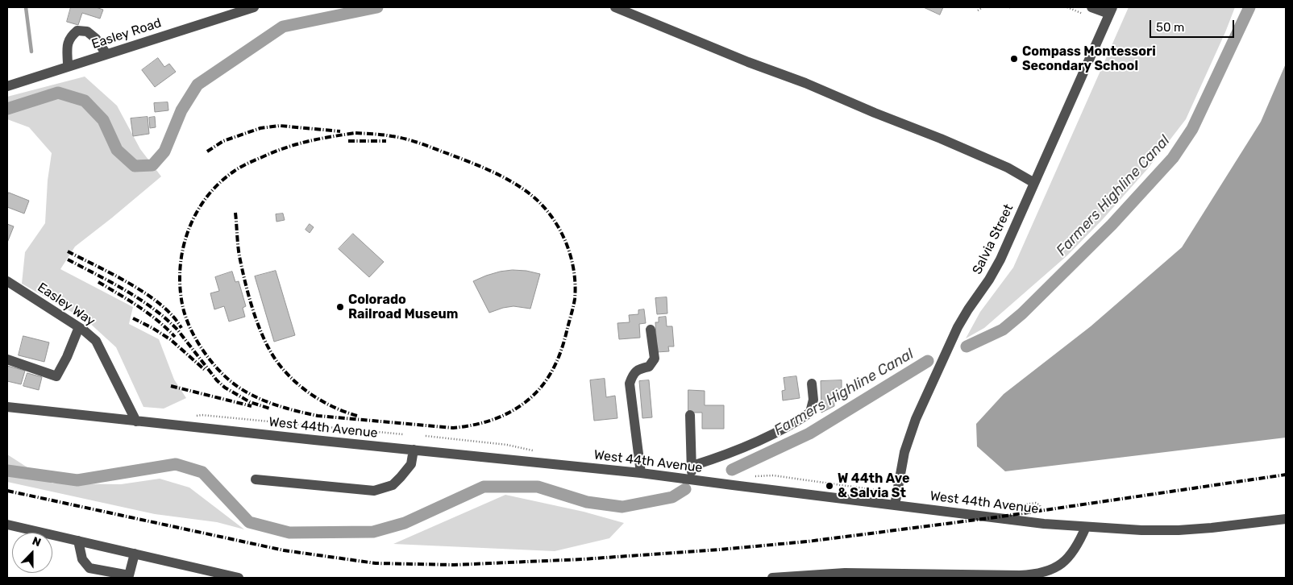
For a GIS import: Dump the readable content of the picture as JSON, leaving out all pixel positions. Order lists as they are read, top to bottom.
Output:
{
  "streets": {
    "street": [
      "Easley Road",
      "Salvia Street",
      "Easley Way",
      "West 44th Avenue"
    ]
  },
  "crossings": [
    ["Salvia Street", "West 44th Avenue"],
    ["Easley Way", "West 44th Avenue"]
  ],
  "water": ["Farmers Highline Canal"],
  "places": ["Compass Montessori Secondary School", "Colorado Railroad Museum", "W 44th Ave & Salvia St"],
  "scale_bar": "50 m",
  "north": "top"
}
